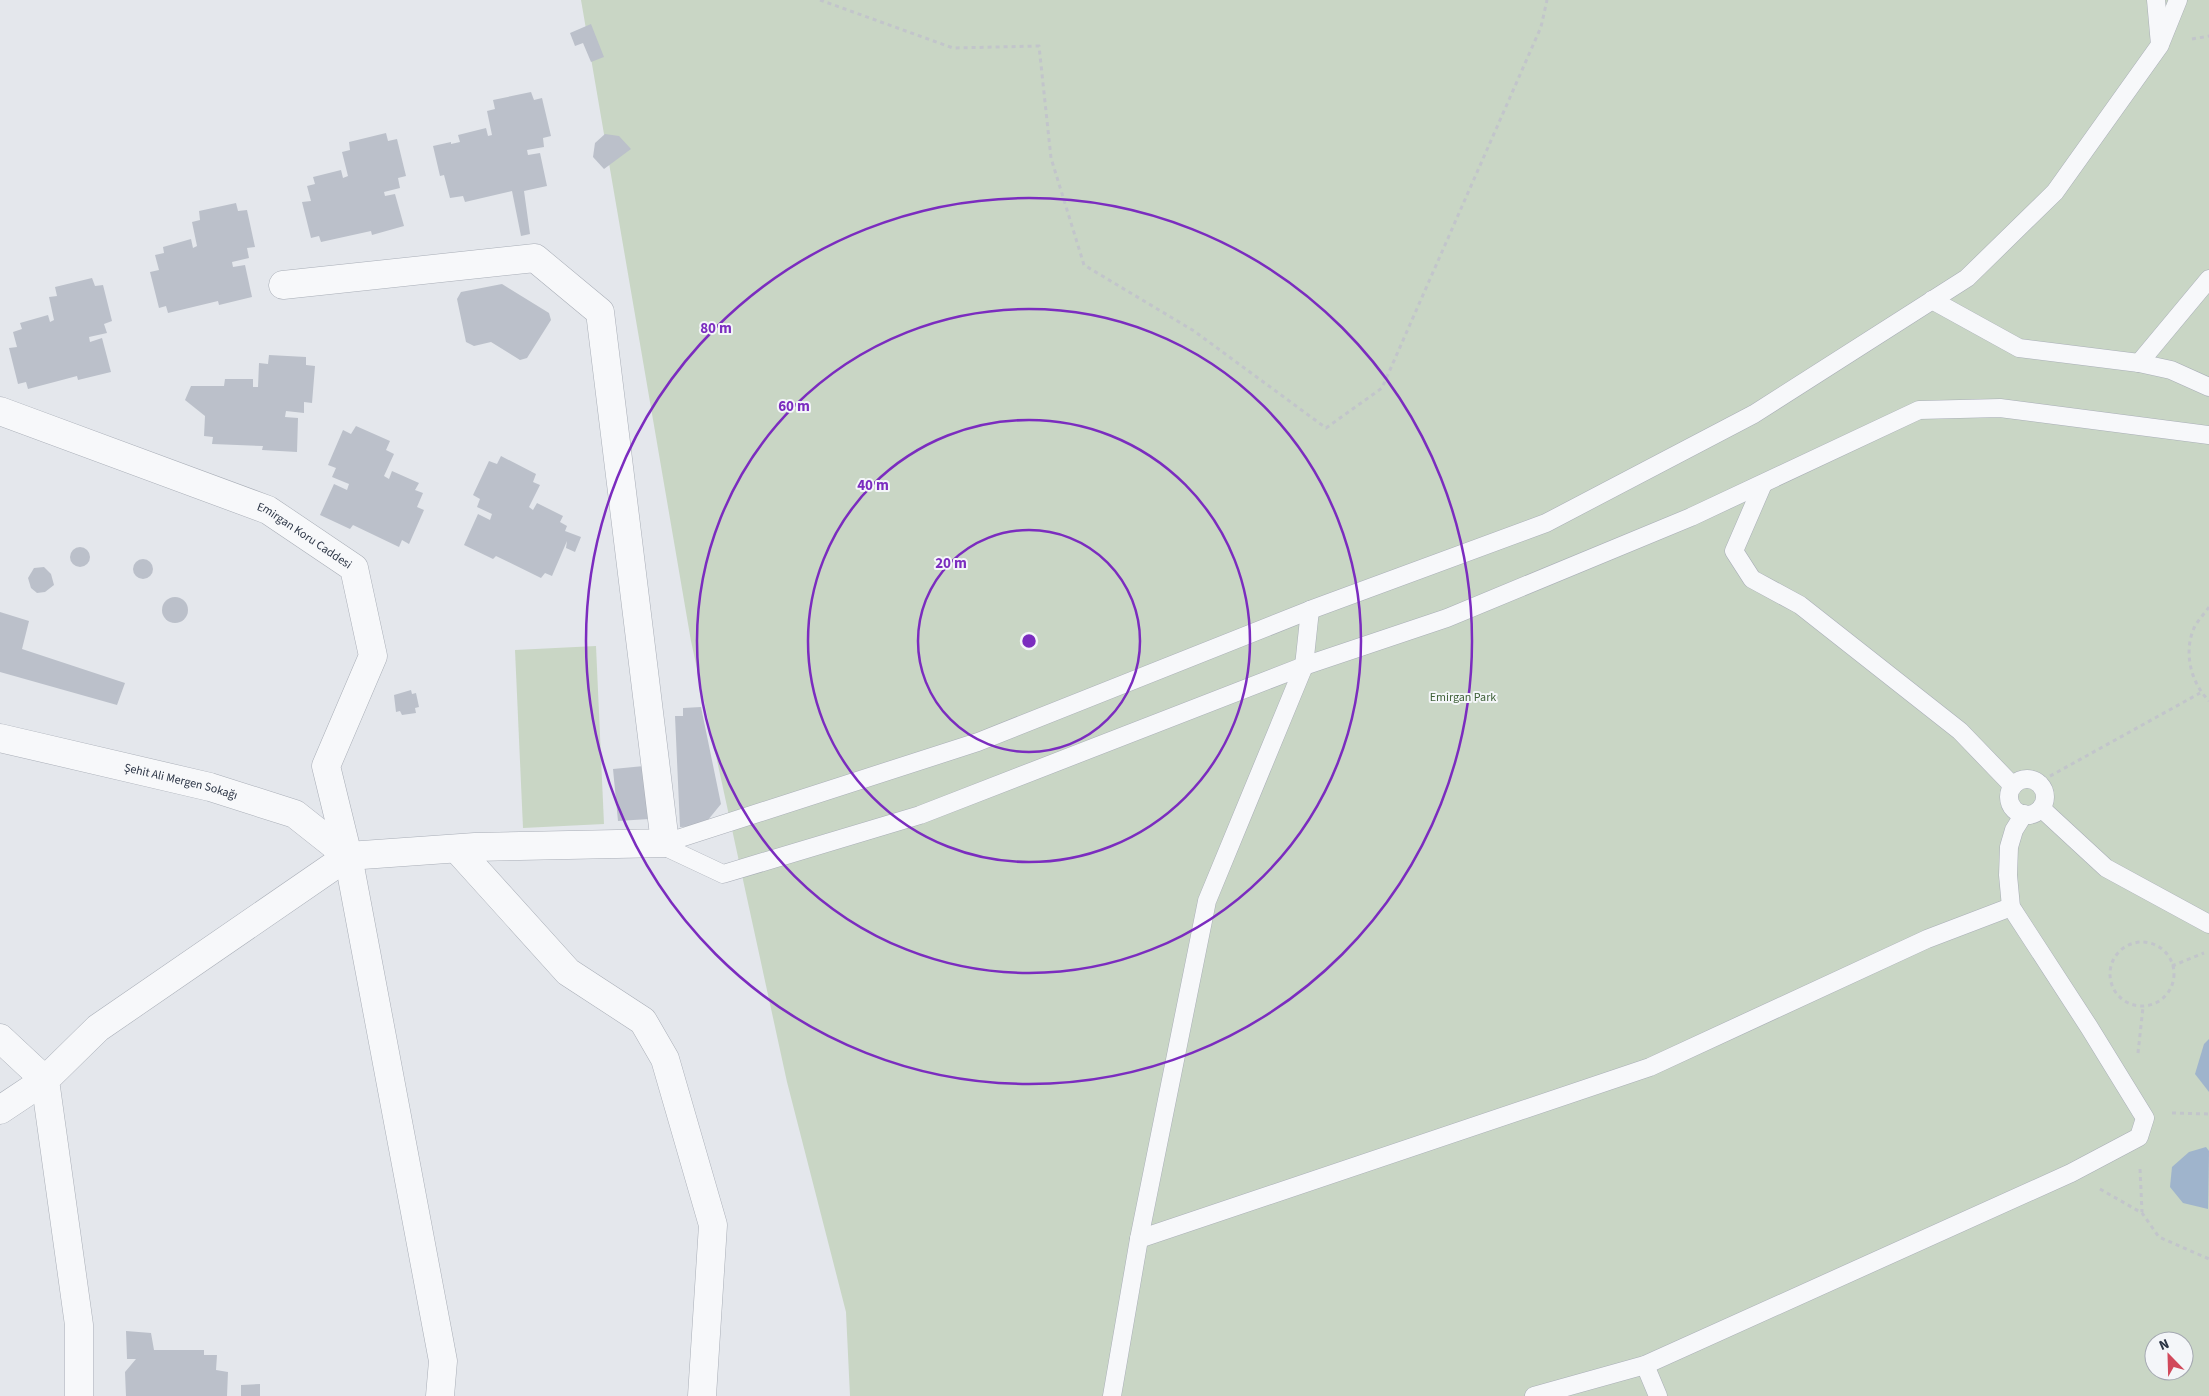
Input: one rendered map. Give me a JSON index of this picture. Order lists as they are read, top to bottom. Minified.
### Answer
{"streets":{"street":["Emirgan Koru Caddesi","Şehit Ali Mergen Sokağı"]},"crossings":[["Emirgan Koru Caddesi","Şehit Ali Mergen Sokağı"]],"parks":["Emirgan Park"],"north":"top left","rings":["80 m","60 m","40 m","20 m"]}
